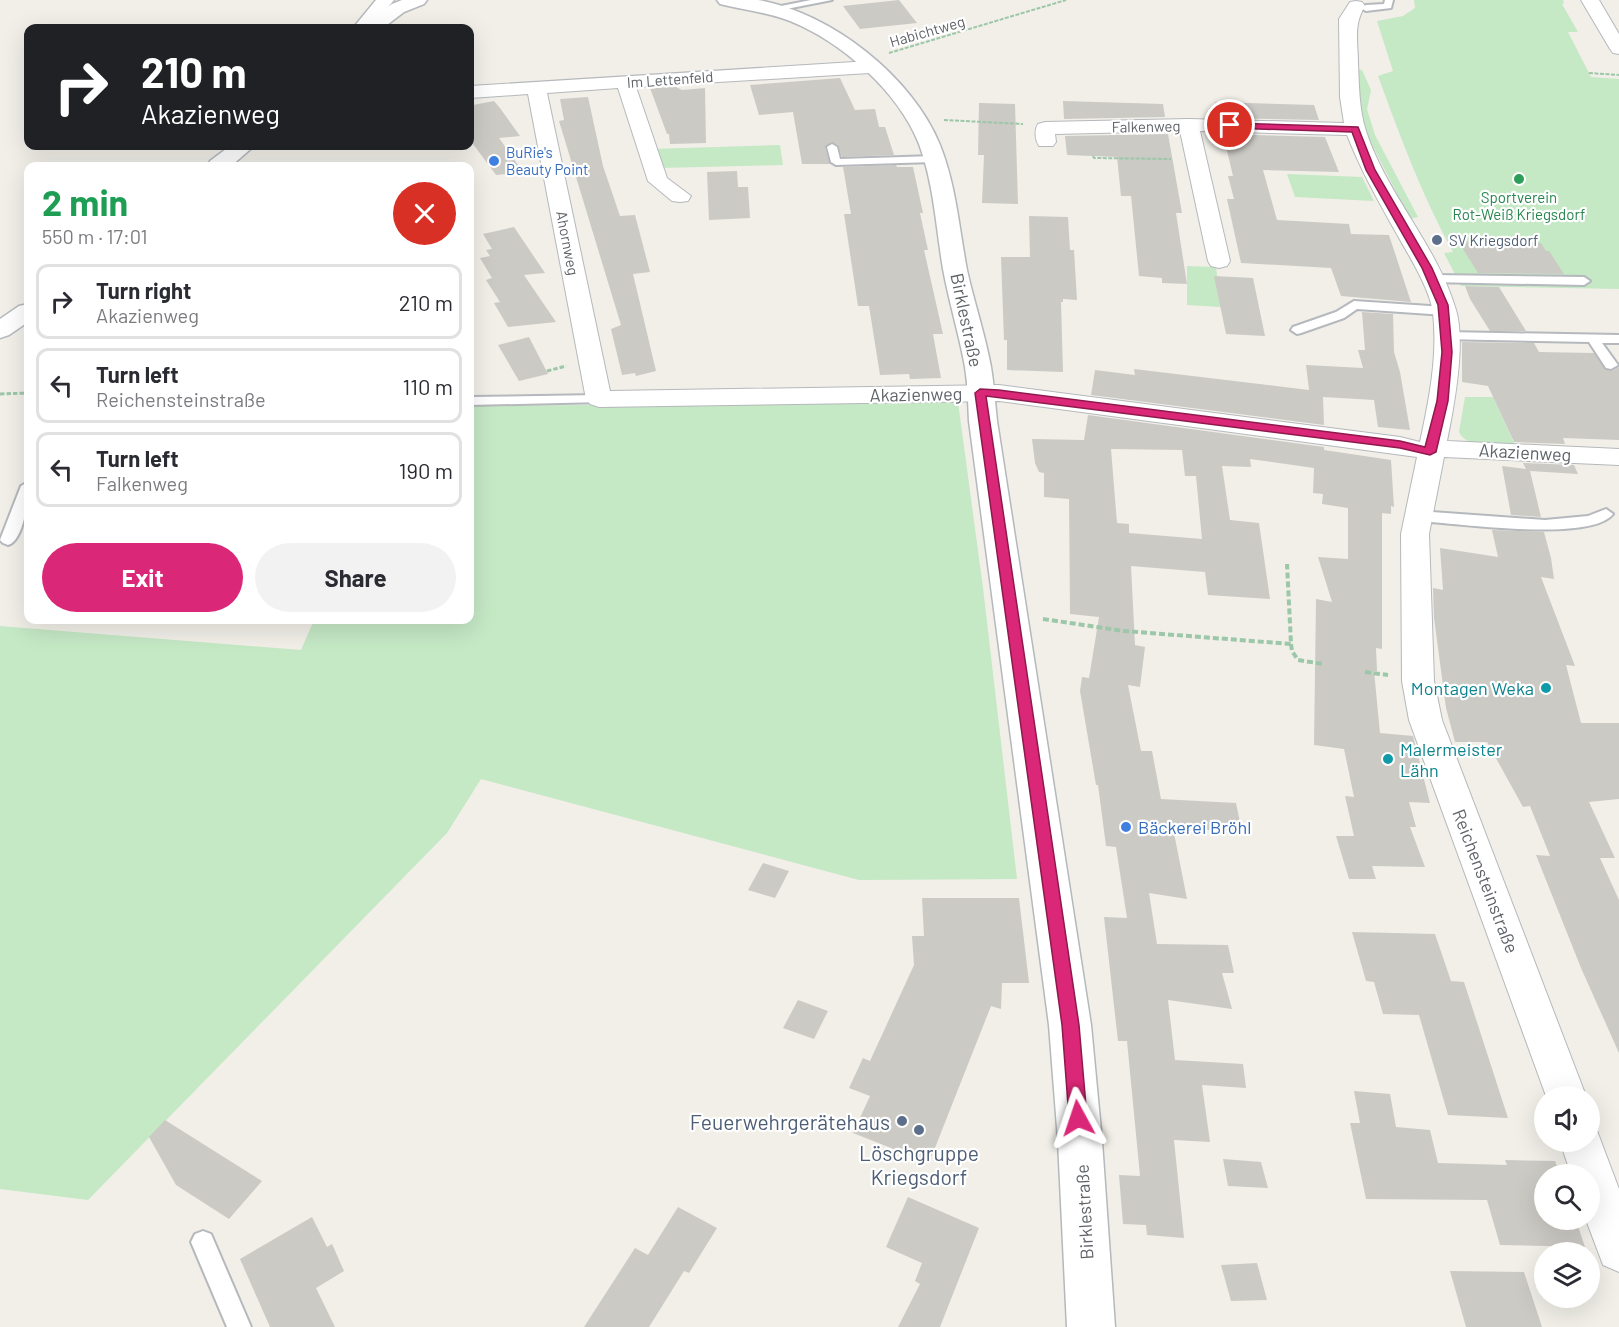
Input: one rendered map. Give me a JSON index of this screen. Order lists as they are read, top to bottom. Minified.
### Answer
{"streets":{"street":["Im Lettenfeld","Falkenweg","Ahornweg","Birklestraße","Akazienweg","Reichensteinstraße"],"path":["Habichtweg"]},"crossings":[["Habichtweg","Im Lettenfeld"],["Habichtweg","Birklestraße"],["Im Lettenfeld","Ahornweg"],["Im Lettenfeld","Birklestraße"],["Falkenweg","Reichensteinstraße"],["Ahornweg","Akazienweg"],["Birklestraße","Akazienweg"],["Akazienweg","Reichensteinstraße"]],"places":["BuRie's Beauty Point","Sportverein Rot-Weiß Kriegsdorf","SV Kriegsdorf","Montagen Weka","Malermeister Lähn","Bäckerei Bröhl","Feuerwehrgerätehaus","Löschgruppe Kriegsdorf"],"page":{"turn":["210 m","Akazienweg"],"heading":["2 min","550 m · 17:01"],"list":[{"name":"Turn right","note":"Akazienweg","value":"210 m"},{"name":"Turn left","note":"Reichensteinstraße","value":"110 m"},{"name":"Turn left","note":"Falkenweg","value":"190 m"}],"buttons":["Exit","Share"]}}
